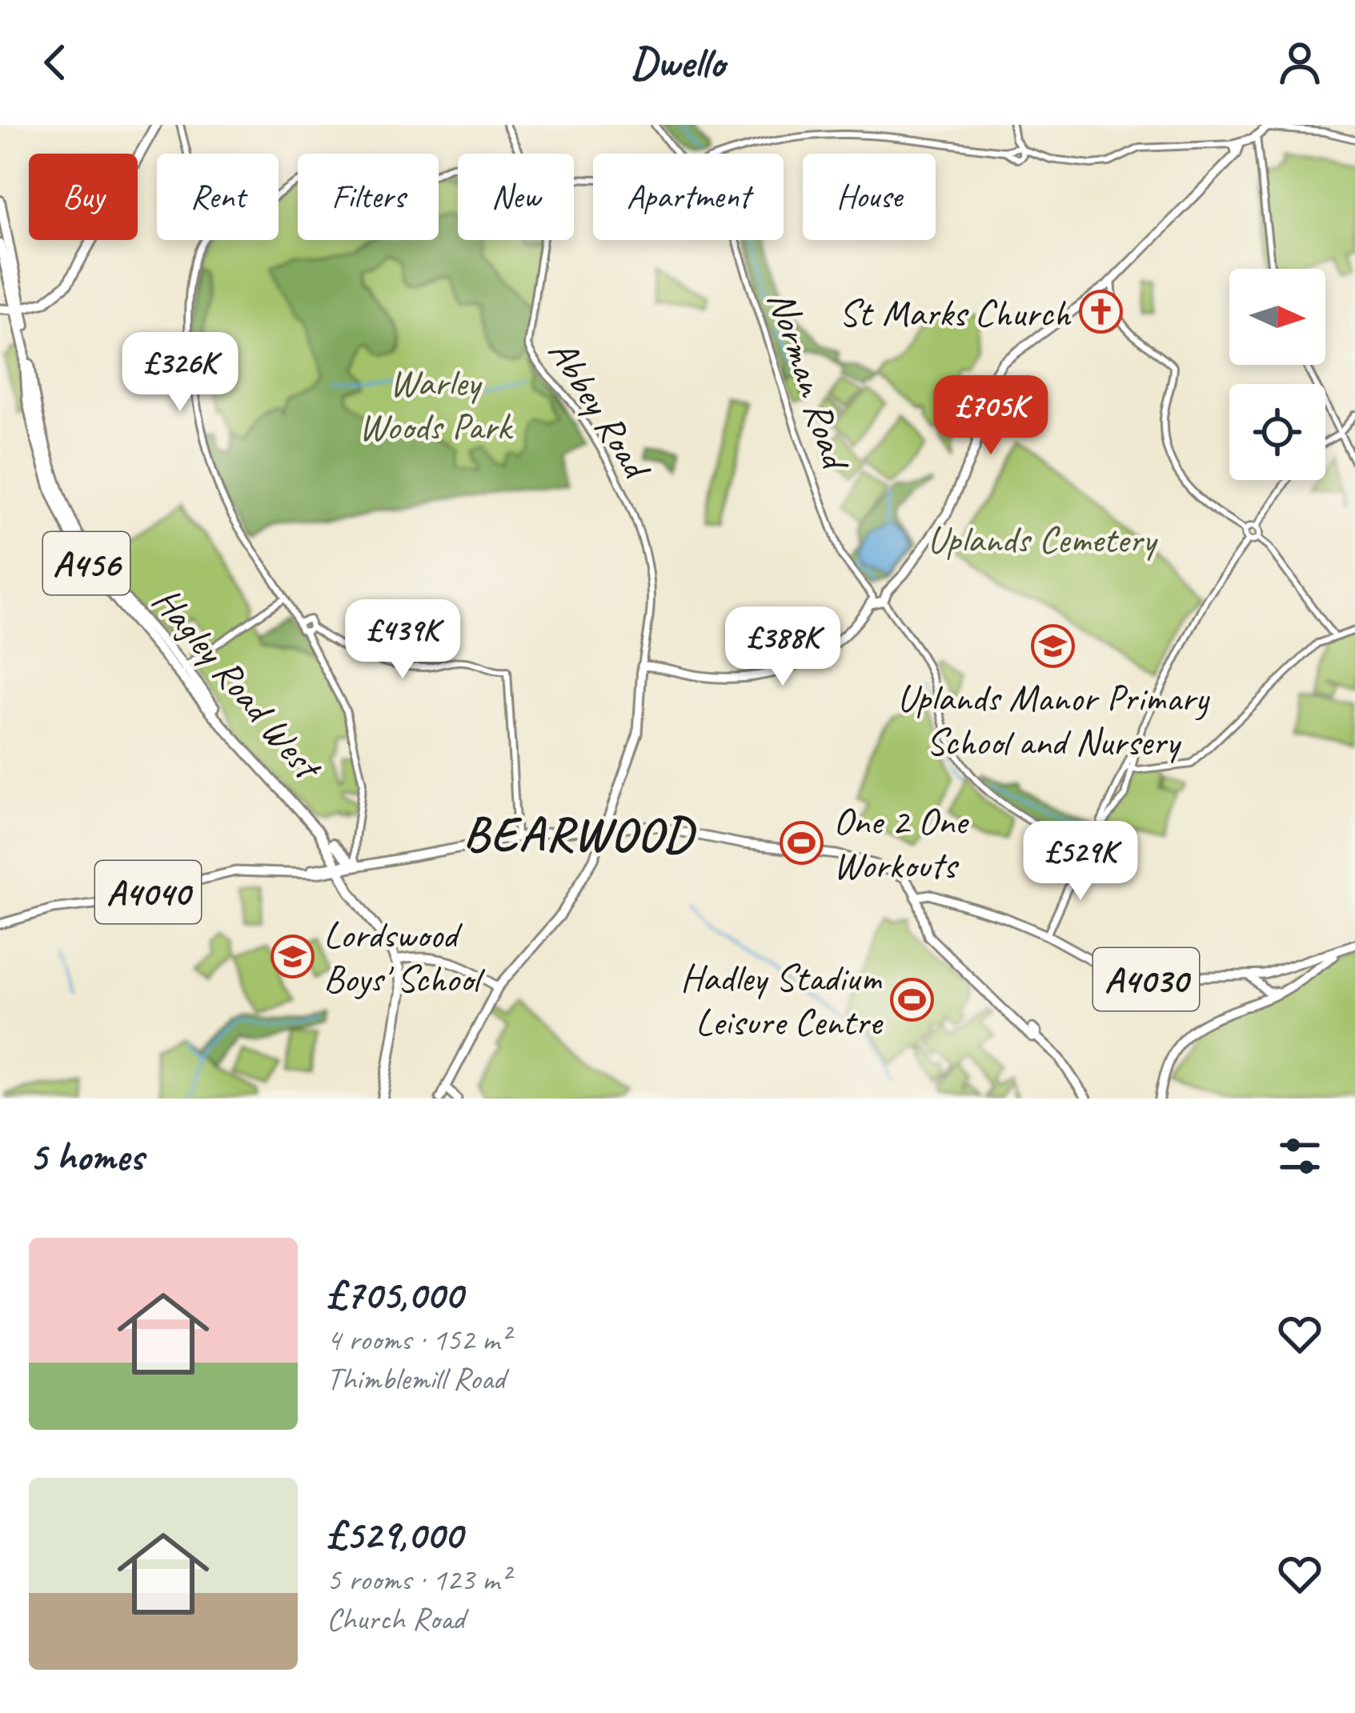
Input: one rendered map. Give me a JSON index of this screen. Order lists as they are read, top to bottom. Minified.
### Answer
{"streets":{"highway":["A456","Hagley Road West"],"main road":["A4040","A4030"],"street":["Norman Road","Abbey Road"]},"crossings":[["A456","Hagley Road West"],["A456","A4040"],["Hagley Road West","A4040"]],"districts":["BEARWOOD"],"parks":["Warley Woods Park","Uplands Cemetery"],"places":{"church":["St Marks Church"],"school or university":["Uplands Manor Primary School and Nursery","Lordswood Boys' School"],"sports":["One 2 One Workouts","Hadley Stadium Leisure Centre"]},"north":"right","page":{"header":"Dwello","chip":["Buy","Rent","Filters","New","Apartment","House"],"price":["£326K","£705K","£439K","£388K","£529K"],"heading":"5 homes","list":[{"name":"£705,000","note":"4 rooms · 152 m² · Thimblemill Road"},{"name":"£529,000","note":"5 rooms · 123 m² · Church Road"}]}}
